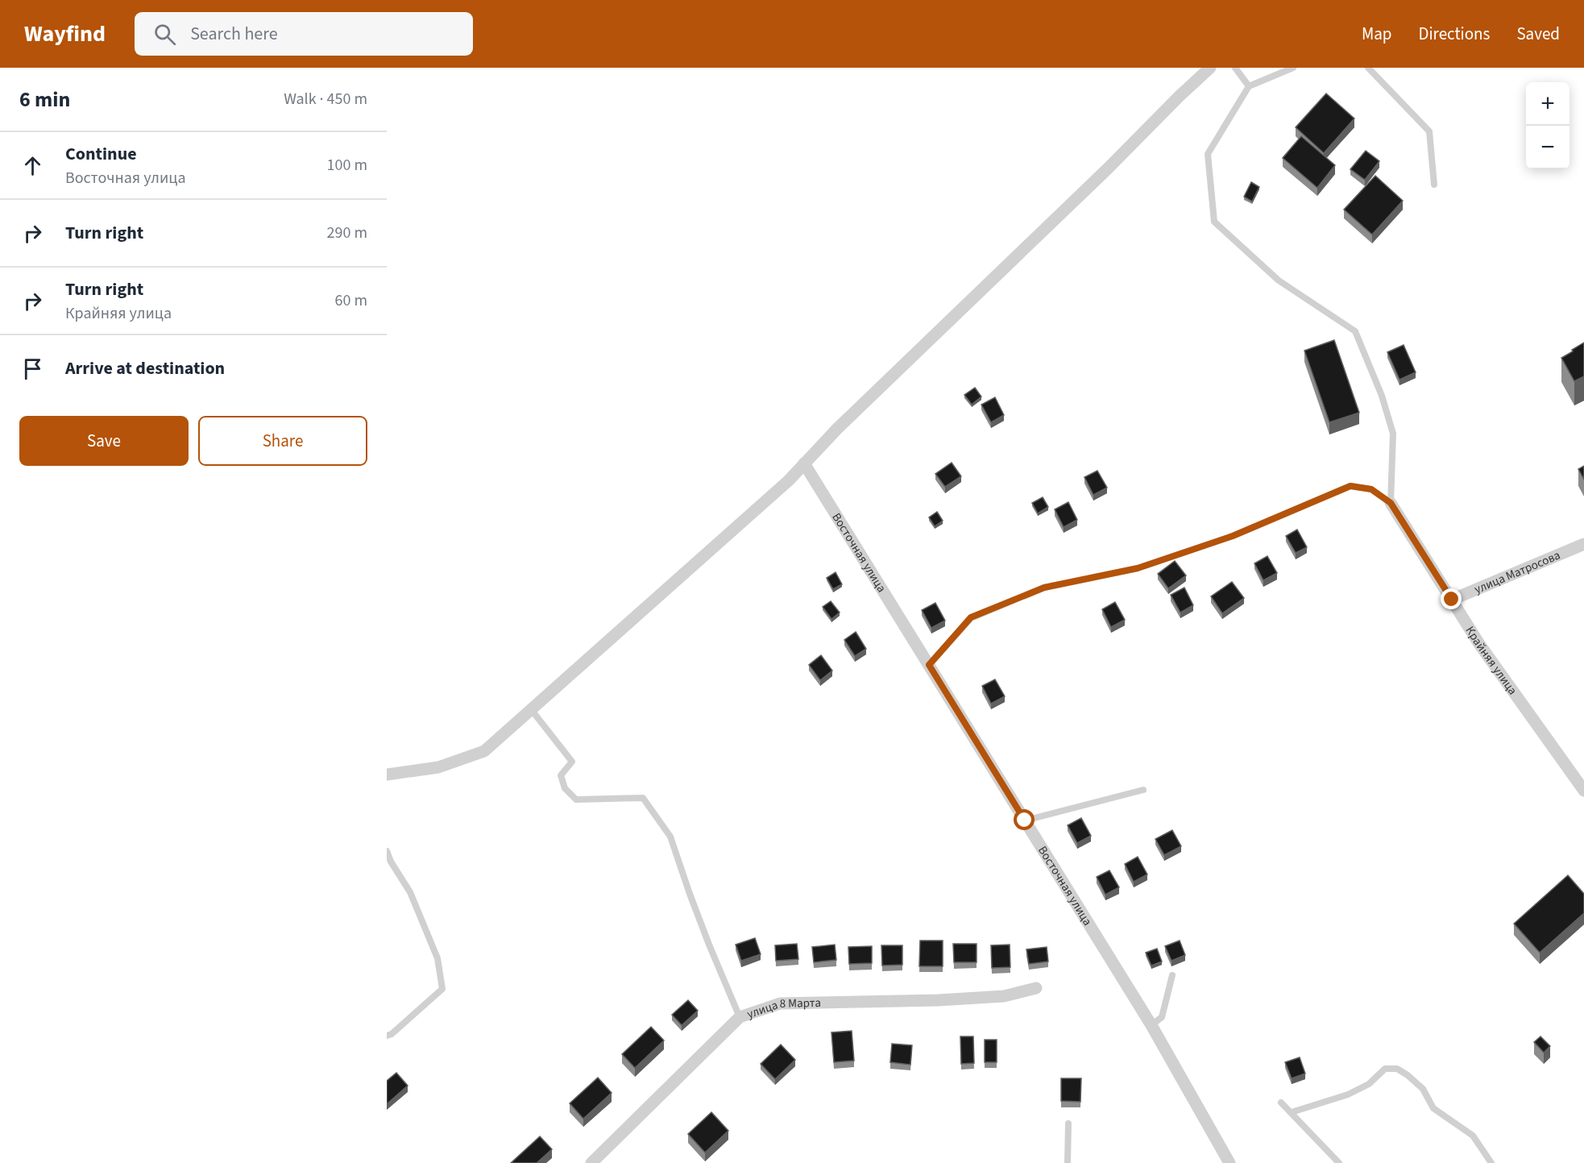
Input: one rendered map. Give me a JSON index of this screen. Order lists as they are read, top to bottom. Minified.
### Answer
{"streets":{"street":["Восточная улица","улица Матросова","Крайняя улица","улица 8 Марта"]},"crossings":[["улица Матросова","Крайняя улица"]],"page":{"header":"Wayfind","search":"Search here","nav":["Map","Directions","Saved"],"heading":["6 min","Walk · 450 m"],"map_buttons":["+","−"],"list":[["Continue","Восточная улица","100 m"],["Turn right","290 m"],["Turn right","Крайняя улица","60 m"],"Arrive at destination"],"buttons":["Save","Share"]}}
